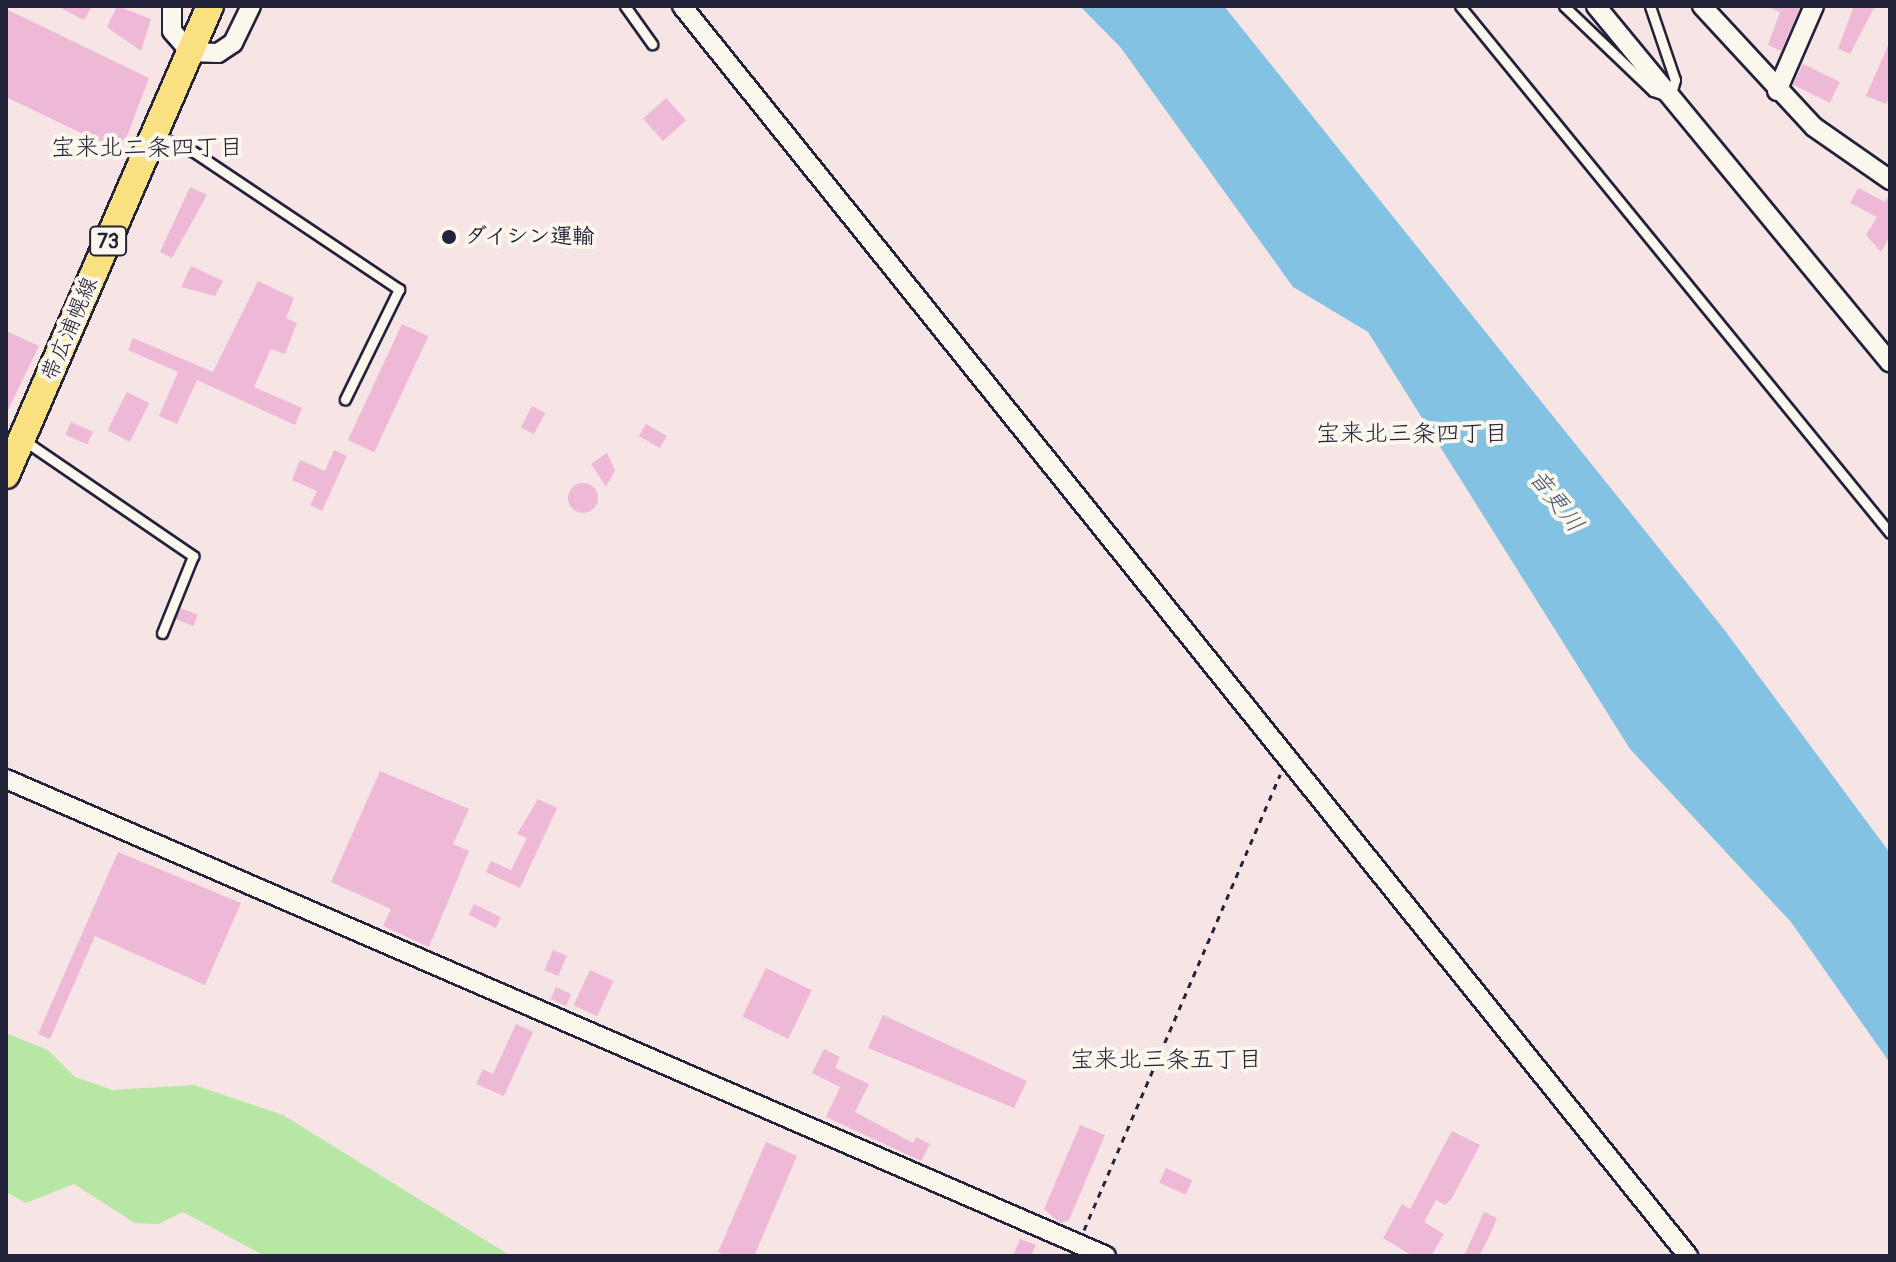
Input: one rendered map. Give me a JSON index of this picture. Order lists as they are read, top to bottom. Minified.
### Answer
{"streets":{"main road":["73","帯広浦幌線"]},"districts":["宝来北二条四丁目","宝来北三条四丁目","宝来北三条五丁目"],"water":["音更川"],"places":["ダイシン運輸"]}
